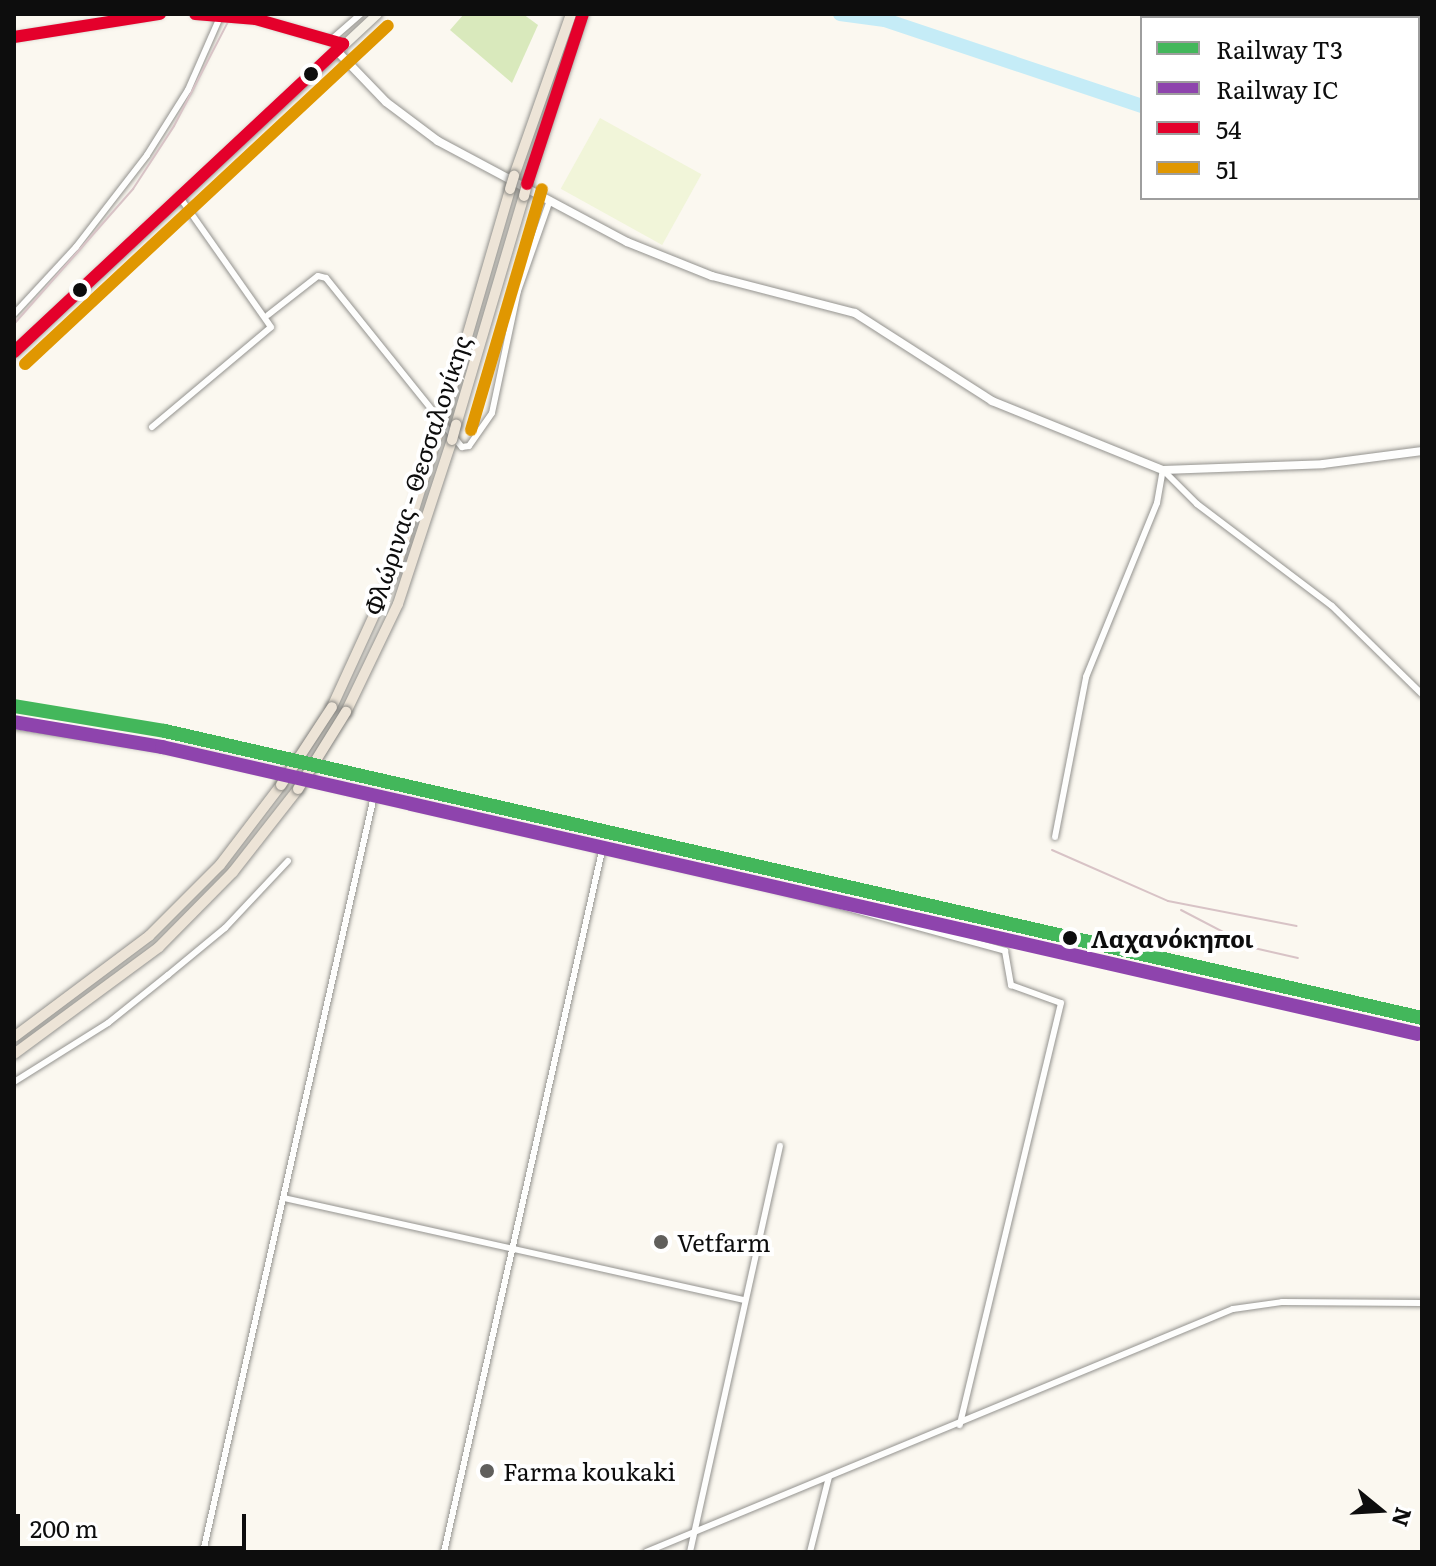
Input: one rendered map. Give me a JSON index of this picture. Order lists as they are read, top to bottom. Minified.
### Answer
{"streets":{"main road":["Φλώρινας - Θεσσαλονίκης"]},"places":["Λαχανόκηποι","Vetfarm","Farma koukaki"],"lines":["transit line 54","transit line 51","rail line T3","rail line IC"],"legend":["Railway T3","Railway IC","54","51"],"scale_bar":"200 m","north":"right"}
